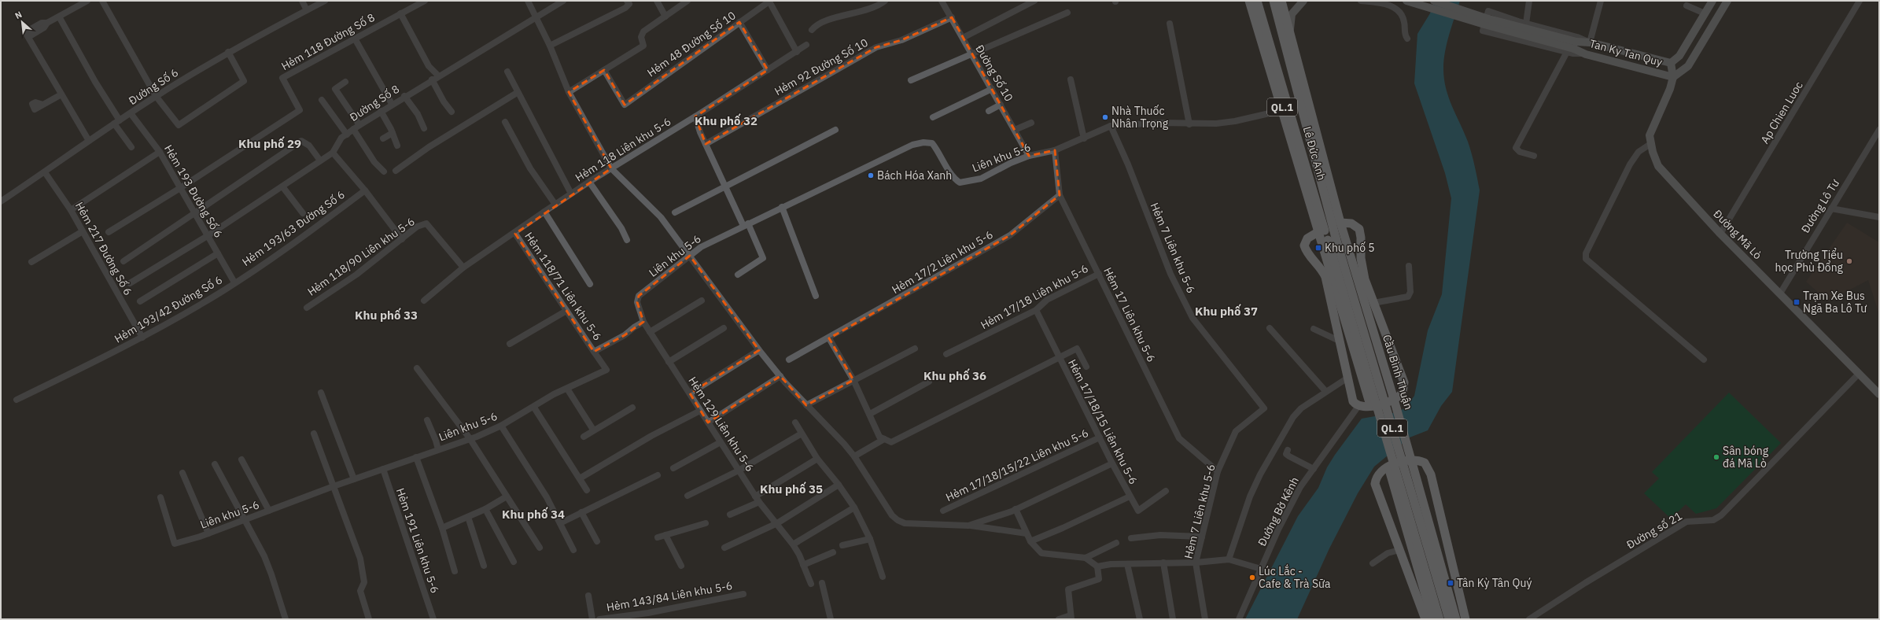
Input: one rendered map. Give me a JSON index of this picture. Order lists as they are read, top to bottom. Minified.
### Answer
{"streets":{"highway":["QL.1","Lê Đức Anh","Cầu Bình Thuận"],"main road":["Tan Ky Tan Quy","Đường Mã Lò"],"street":["Hẻm 118 Đường Số 8","Hẻm 48 Đường Số 10","Hẻm 92 Đường Số 10","Đường Số 10","Đường Số 6","Đường Số 8","Ap Chien Luoc","Hẻm 118 Liên khu 5-6","Liên khu 5-6","Hẻm 193 Đường Số 6","Đường Lô Tư","Hẻm 193/63 Đường Số 6","Hẻm 7 Liên khu 5-6","Hẻm 217 Đường Số 6","Hẻm 118/90 Liên khu 5-6","Hẻm 17/2 Liên khu 5-6","Hẻm 118/71 Liên khu 5-6","Hẻm 17/18 Liên khu 5-6","Hẻm 193/42 Đường Số 6","Hẻm 17 Liên khu 5-6","Hẻm 17/18/15 Liên khu 5-6","Hẻm 129 Liên khu 5-6","Hẻm 17/18/15/22 Liên khu 5-6","Đường Bờ Kênh","Đường số 21","Hẻm 191 Liên khu 5-6","Hẻm 143/84 Liên khu 5-6"]},"crossings":[["Hẻm 118 Đường Số 8","Hẻm 193 Đường Số 6"],["Tan Ky Tan Quy","Đường Mã Lò"],["Hẻm 92 Đường Số 10","Đường Số 10"],["Đường Số 10","Liên khu 5-6"],["Đường Số 6","Hẻm 193 Đường Số 6"],["Đường Số 6","Hẻm 217 Đường Số 6"],["Đường Số 8","Hẻm 193 Đường Số 6"],["QL.1","Lê Đức Anh"],["QL.1","Cầu Bình Thuận"],["Ap Chien Luoc","Đường Mã Lò"],["Hẻm 118 Liên khu 5-6","Hẻm 118/90 Liên khu 5-6"],["Hẻm 118 Liên khu 5-6","Hẻm 118/71 Liên khu 5-6"],["Lê Đức Anh","Liên khu 5-6"],["Lê Đức Anh","Cầu Bình Thuận"],["Liên khu 5-6","Hẻm 7 Liên khu 5-6"],["Liên khu 5-6","Hẻm 118/71 Liên khu 5-6"],["Liên khu 5-6","Hẻm 17 Liên khu 5-6"],["Liên khu 5-6","Hẻm 129 Liên khu 5-6"],["Liên khu 5-6","Hẻm 191 Liên khu 5-6"],["Hẻm 193 Đường Số 6","Hẻm 193/63 Đường Số 6"],["Hẻm 193 Đường Số 6","Hẻm 193/42 Đường Số 6"],["Đường Lô Tư","Đường Mã Lò"],["Hẻm 193/63 Đường Số 6","Hẻm 193/42 Đường Số 6"],["Đường Mã Lò","Đường số 21"],["Hẻm 7 Liên khu 5-6","Hẻm 17 Liên khu 5-6"],["Hẻm 217 Đường Số 6","Hẻm 193/42 Đường Số 6"],["Hẻm 17/2 Liên khu 5-6","Hẻm 17 Liên khu 5-6"],["Hẻm 17/18 Liên khu 5-6","Hẻm 17 Liên khu 5-6"],["Hẻm 17/18 Liên khu 5-6","Hẻm 17/18/15 Liên khu 5-6"],["Hẻm 17/18/15 Liên khu 5-6","Hẻm 17/18/15/22 Liên khu 5-6"]],"districts":["Khu phố 32","Khu phố 29","Khu phố 37","Khu phố 33","Khu phố 36","Khu phố 35","Khu phố 34"],"places":{"other":["Nhà Thuốc Nhân Trọng","Bách Hóa Xanh","Trường Tiểu học Phù Đổng","Sân bóng đá Mã Lò","Lúc Lắc - Cafe & Trà Sữa"],"transit":["Khu phố 5","Trạm Xe Bus Ngã Ba Lô Tư","Tân Kỳ Tân Quý"]},"north":"top left"}
